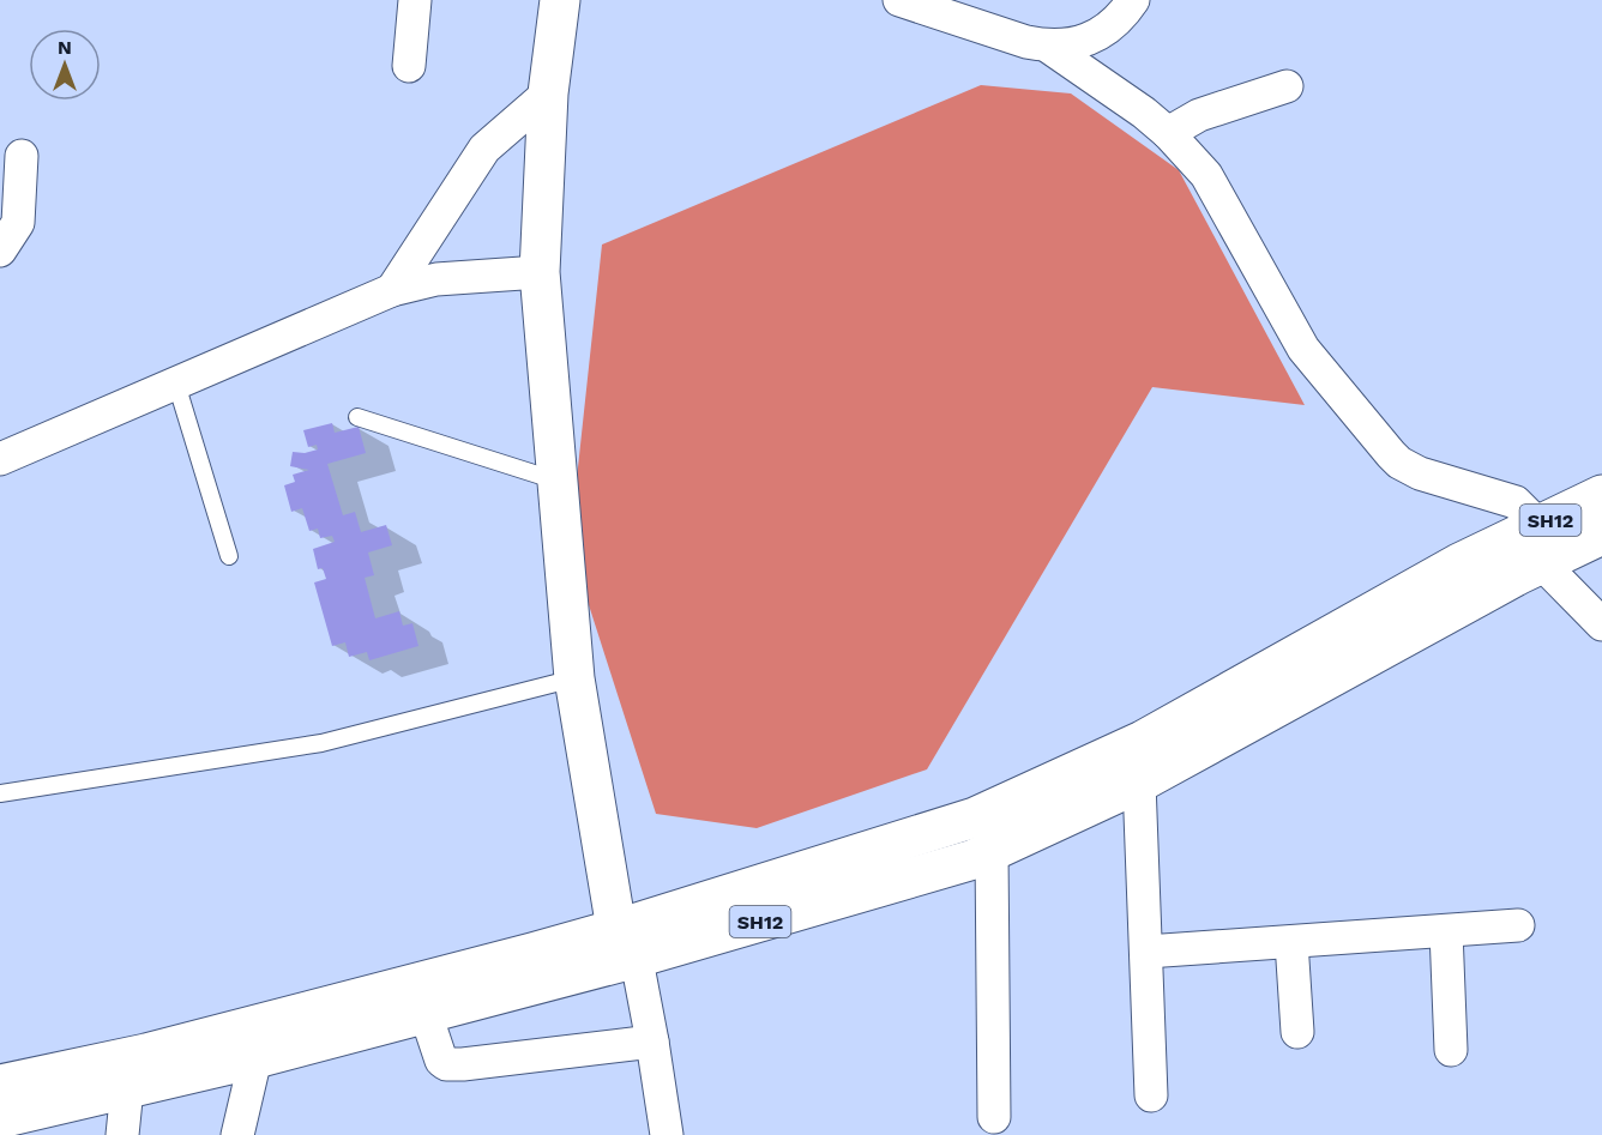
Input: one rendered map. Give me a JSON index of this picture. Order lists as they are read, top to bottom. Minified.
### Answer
{"streets":{"main road":["SH12"]},"north":"top"}
